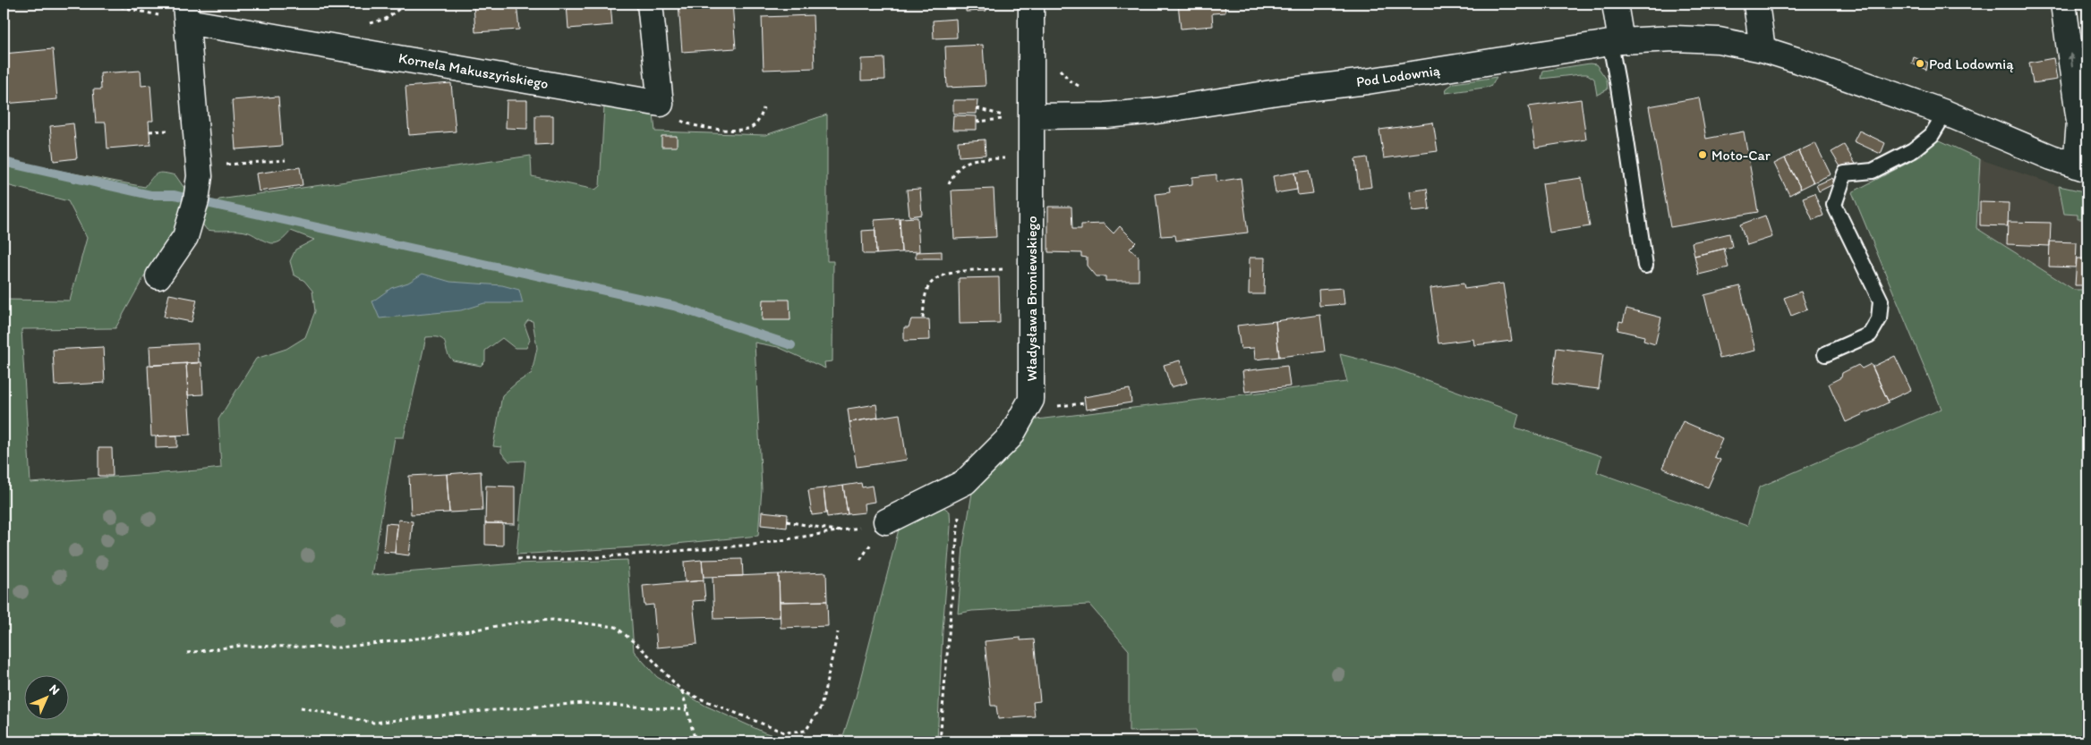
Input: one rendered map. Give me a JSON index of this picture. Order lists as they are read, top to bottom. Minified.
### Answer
{"streets":{"street":["Kornela Makuszyńskiego","Pod Lodownią","Władysława Broniewskiego"]},"crossings":[["Pod Lodownią","Władysława Broniewskiego"]],"places":["Pod Lodownią","Moto-Car"],"north":"top right"}
